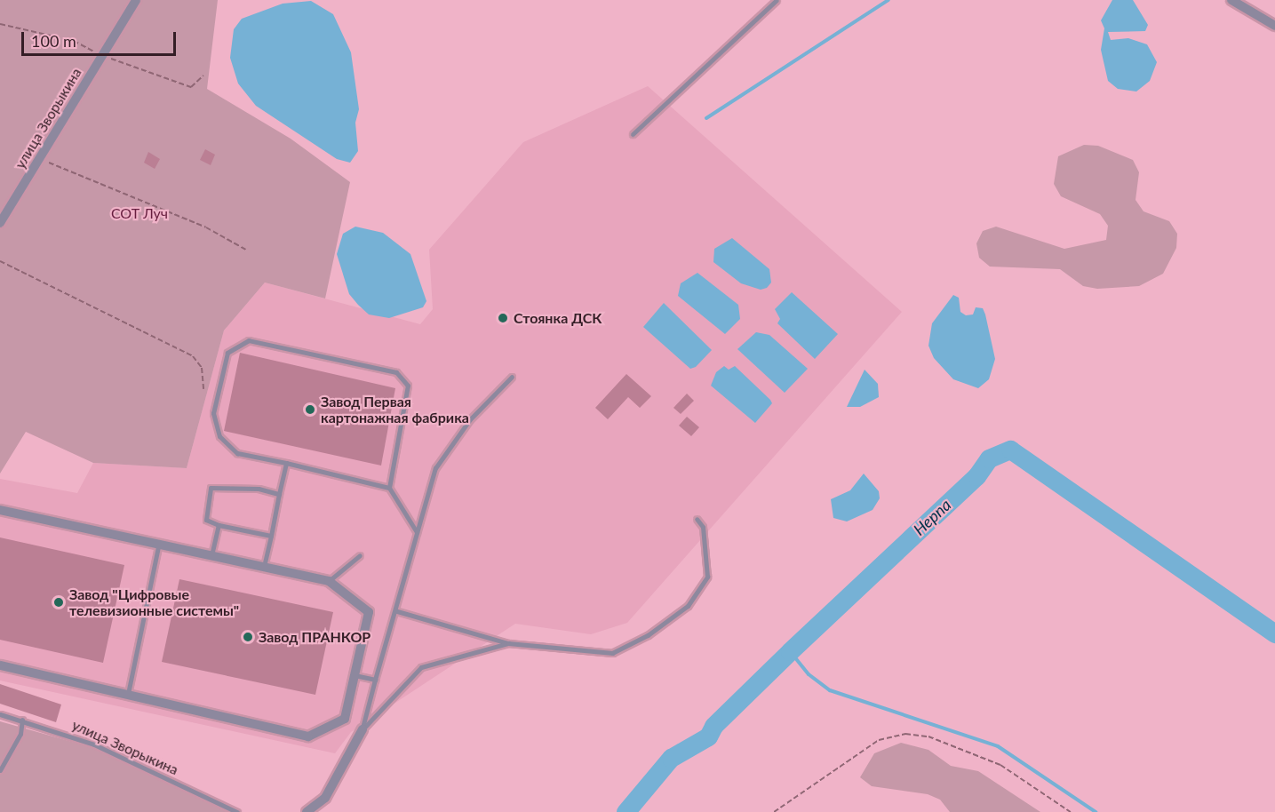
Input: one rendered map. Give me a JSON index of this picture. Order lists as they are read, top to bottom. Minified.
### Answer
{"streets":{"street":["улица Зворыкина"]},"water":["Нерпа"],"parks":["СОТ Луч"],"places":["Стоянка ДСК","Завод Первая картонажная фабрика","Завод \"Цифровые телевизионные системы\"","Завод ПРАНКОР"],"scale_bar":"100 m"}
